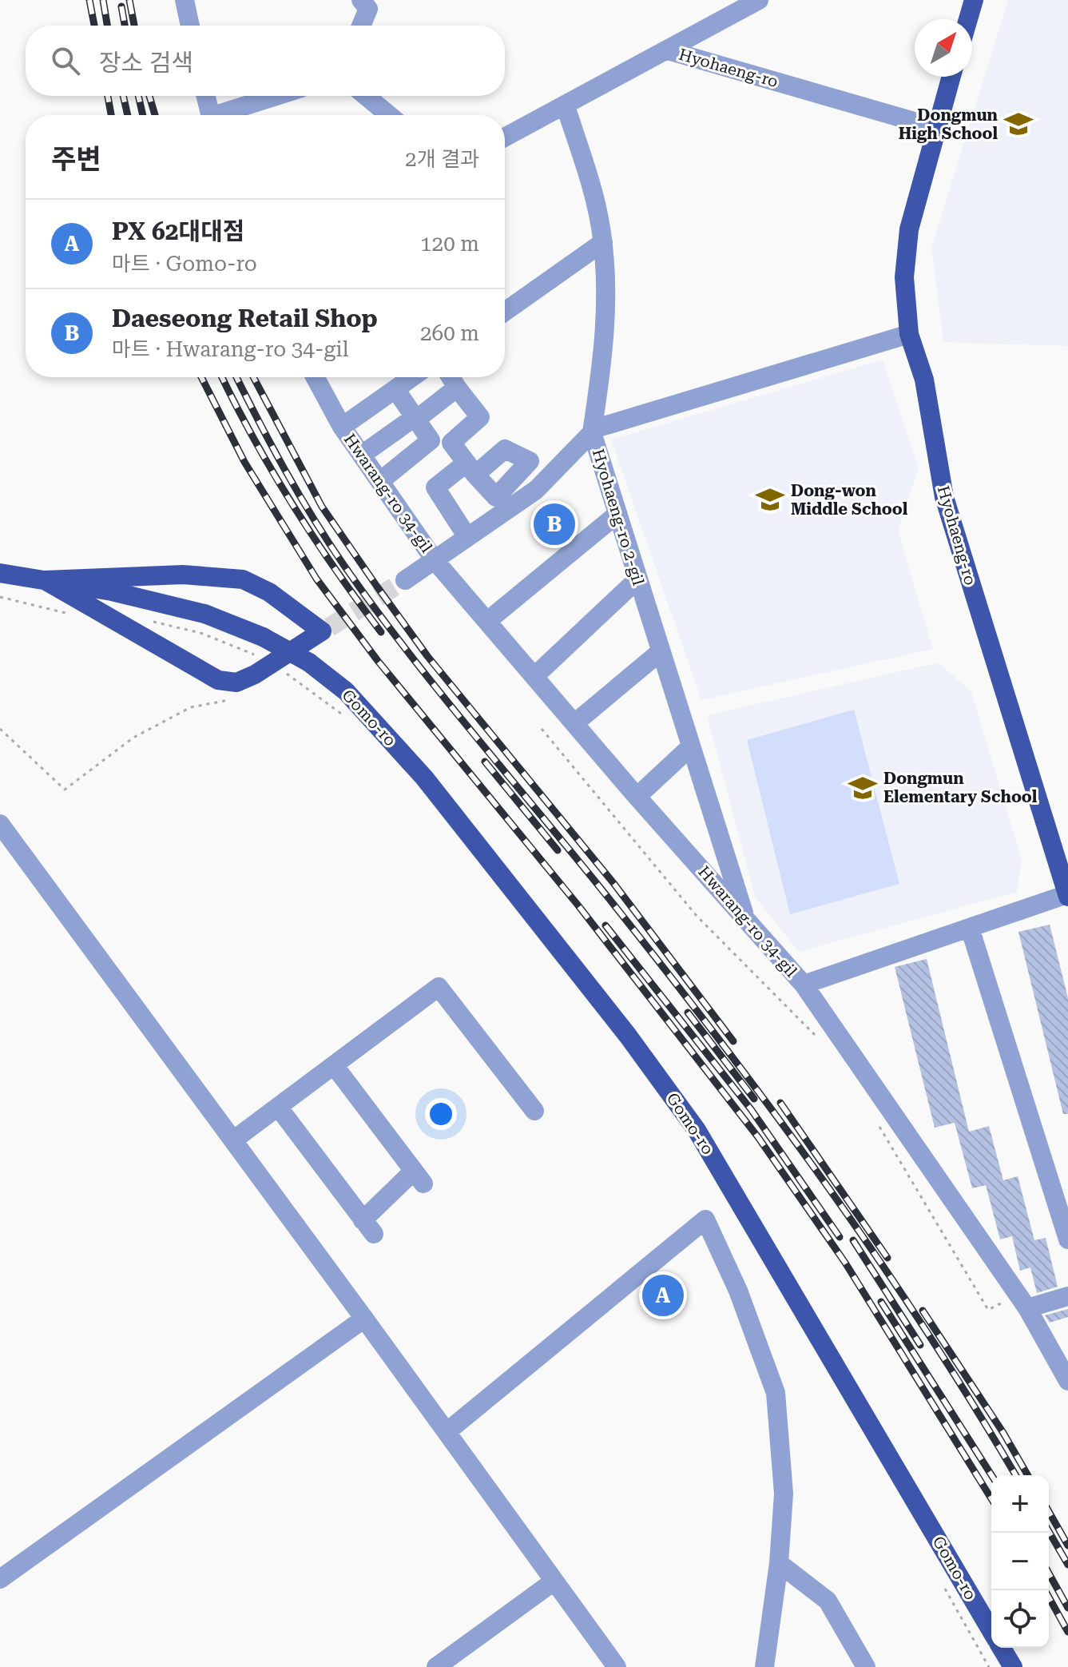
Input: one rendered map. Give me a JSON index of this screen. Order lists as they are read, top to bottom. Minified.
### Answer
{"streets":{"main road":["Hyohaeng-ro","Gomo-ro"],"street":["Hwarang-ro 34-gil","Hyohaeng-ro 2-gil"]},"crossings":[["Hwarang-ro 34-gil","Hyohaeng-ro 2-gil"]],"places":{"school or university":["Dongmun High School","Dong-won Middle School","Dongmun Elementary School"]},"north":"top right","page":{"search":"장소 검색","heading":["주변","2개 결과"],"list":[{"mark":"A","name":"PX 62대대점","note":"마트 · Gomo-ro","value":"120 m"},{"mark":"B","name":"Daeseong Retail Shop","note":"마트 · Hwarang-ro 34-gil","value":"260 m"}],"pins":["B","A"],"map_buttons":["+","−"]}}
